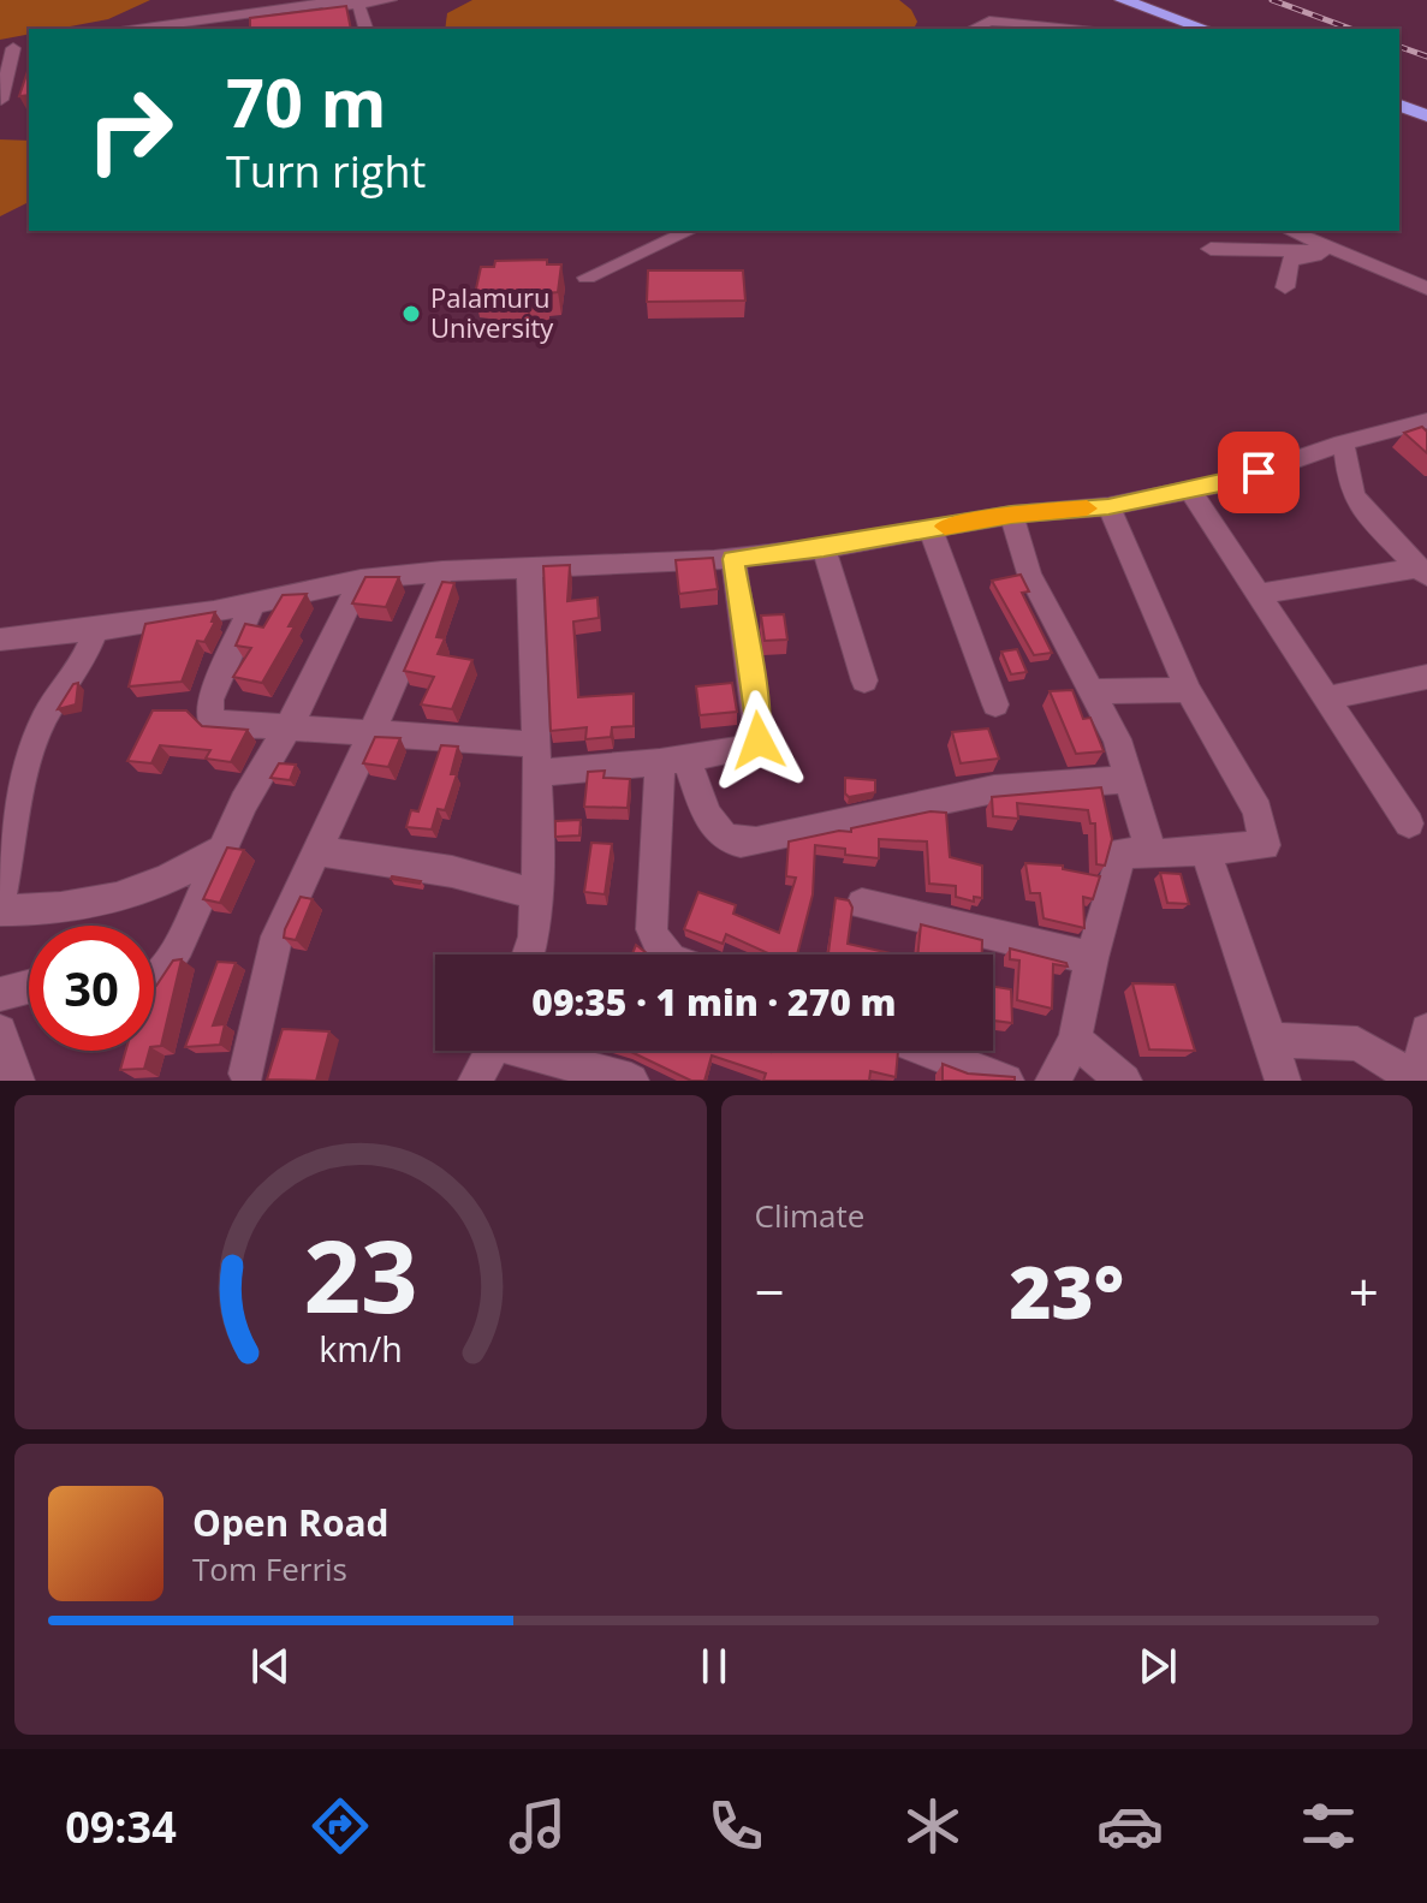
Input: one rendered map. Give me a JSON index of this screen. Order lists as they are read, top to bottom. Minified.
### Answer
{"places":["Palamuru University"],"page":{"turn":["70 m","Turn right"],"limit":"30","trip":"09:35 · 1 min · 270 m","tile":"Climate","heat":["−","23°","+"],"song":["Open Road","Tom Ferris"],"tabs":"09:34","gauge":["23","km/h"]}}
